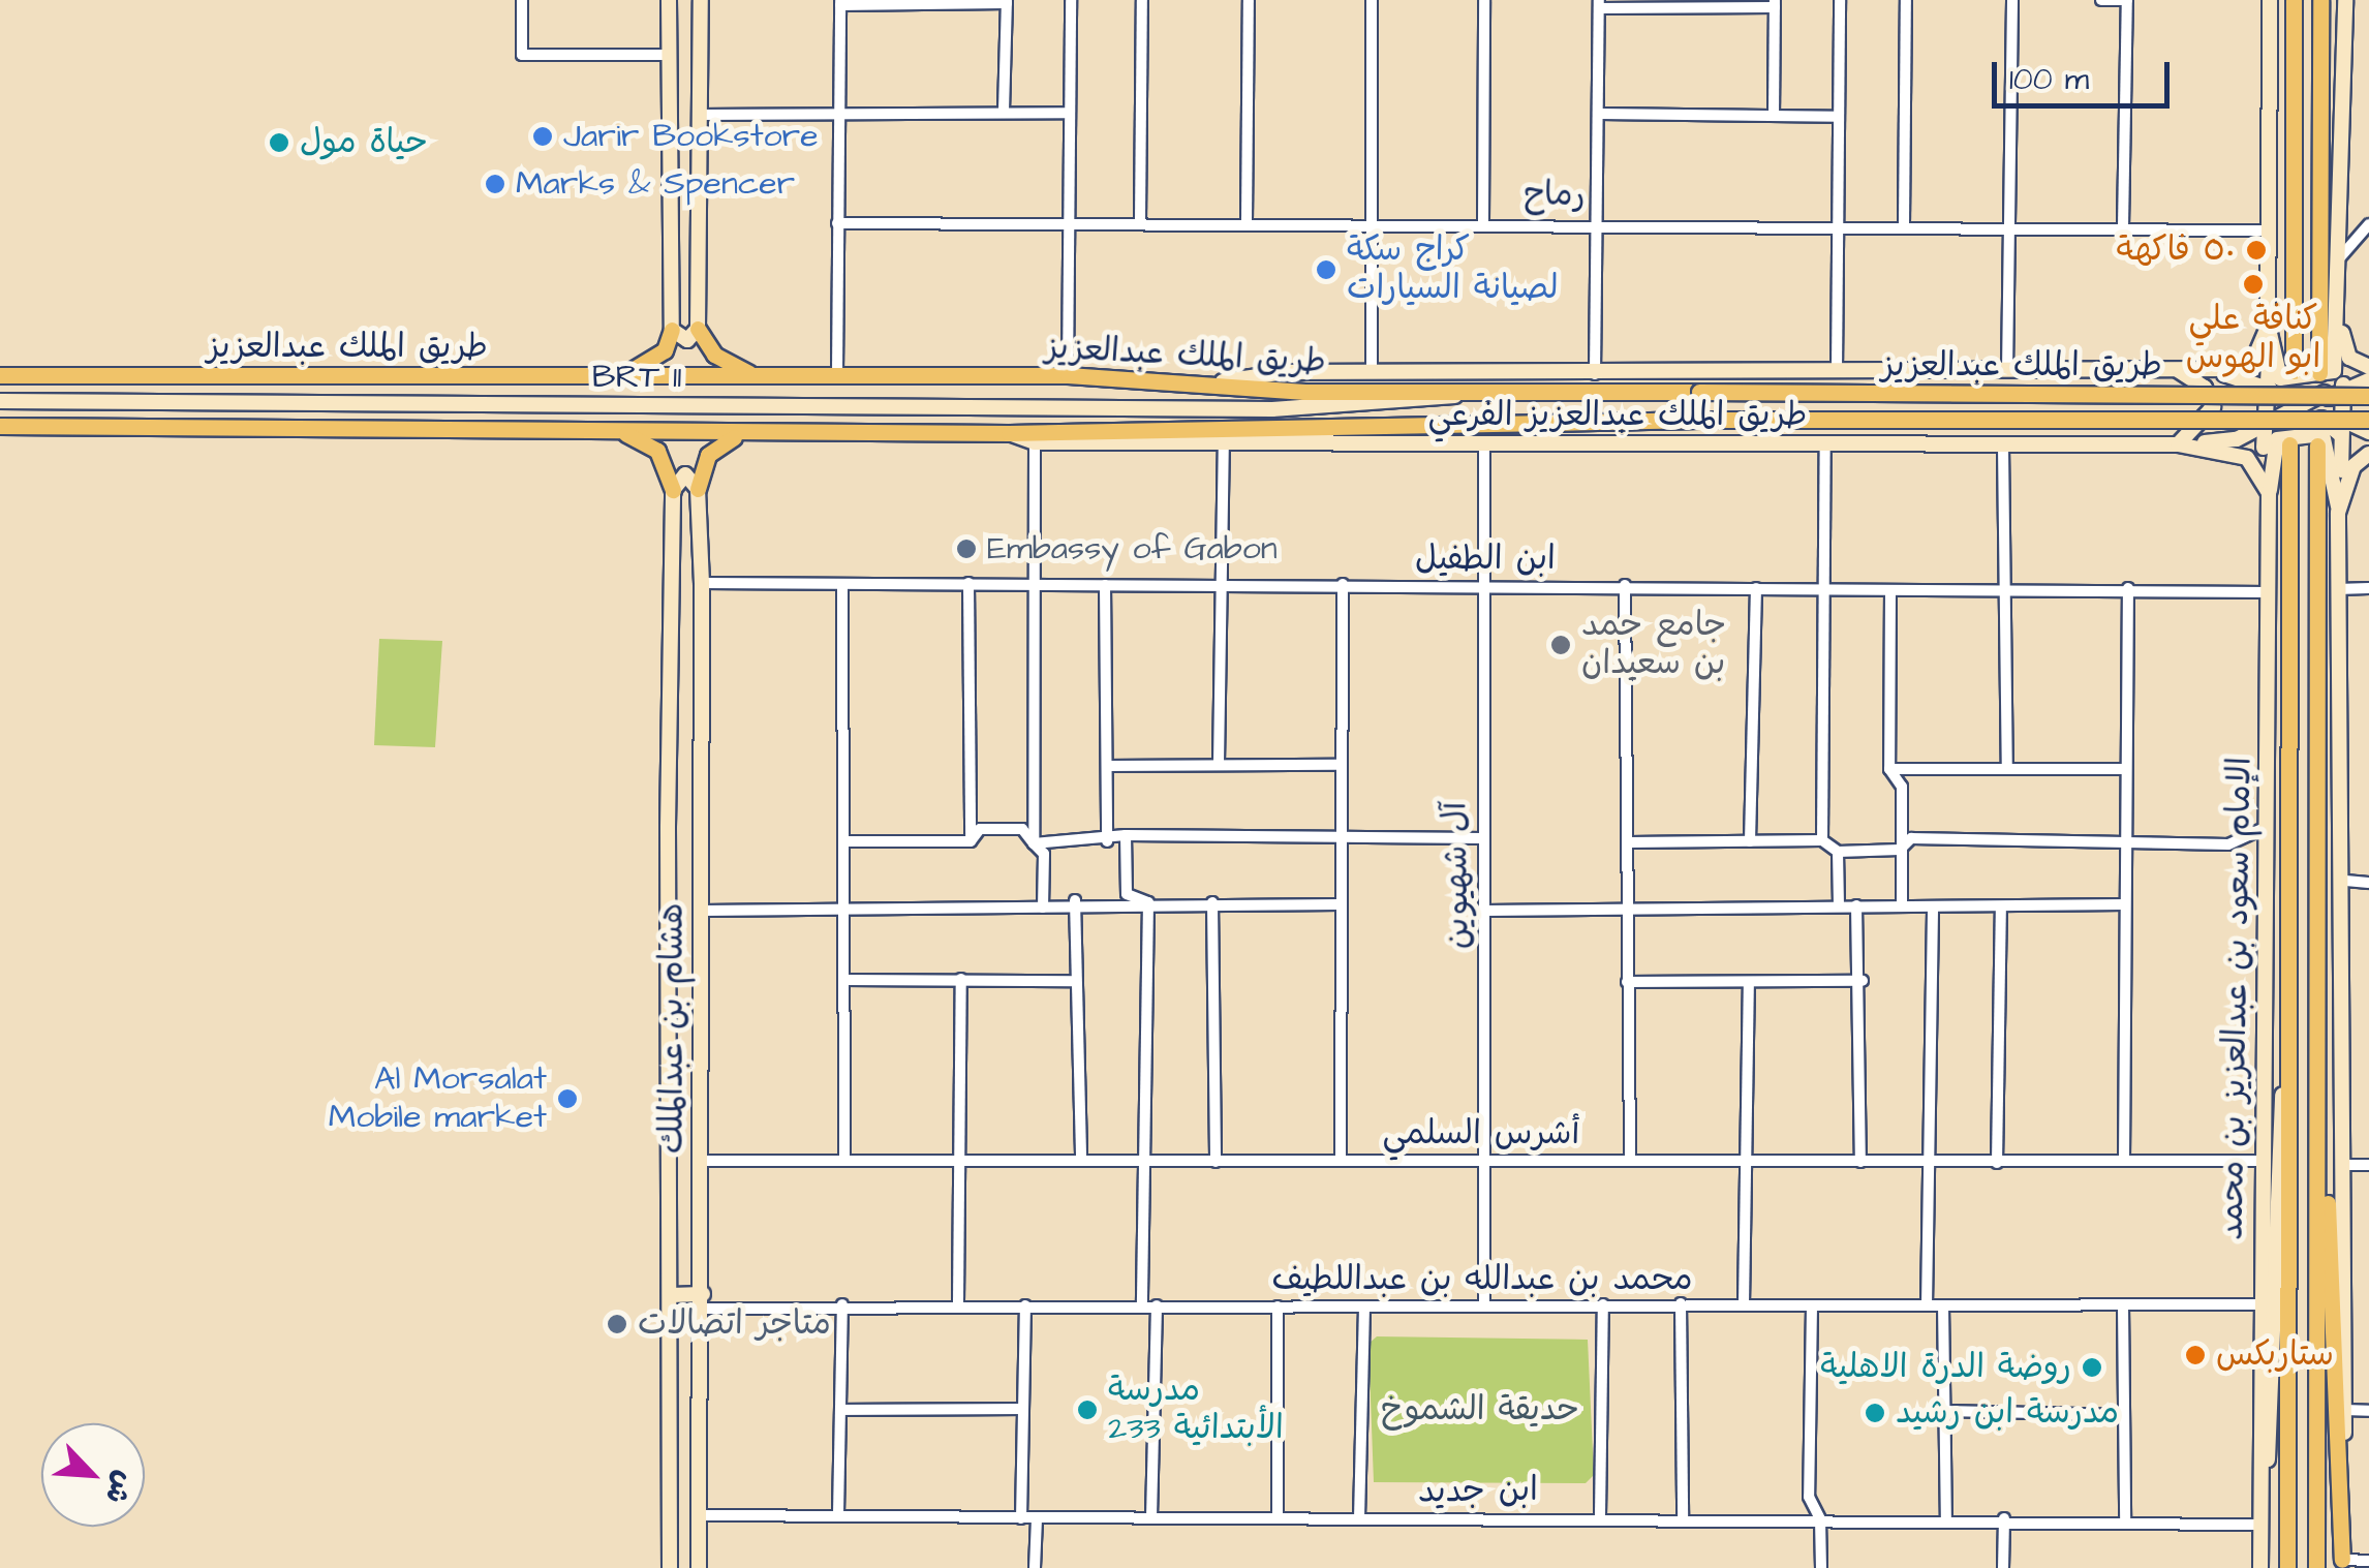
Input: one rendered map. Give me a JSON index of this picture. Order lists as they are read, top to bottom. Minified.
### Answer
{"streets":{"main road":["طريق الملك عبدالعزيز","الإمام سعود بن عبدالعزيز بن محمد"],"street":["رماح","BRT 11","طريق الملك عبدالعزيز الفرعي","ابن الطفيل","آل شهيوين","هشام بن عبدالملك","أشرس السلمي","محمد بن عبدالله بن عبداللطيف","ابن جديد"]},"crossings":[["طريق الملك عبدالعزيز","BRT 11"],["طريق الملك عبدالعزيز","طريق الملك عبدالعزيز الفرعي"],["طريق الملك عبدالعزيز الفرعي","آل شهيوين"],["طريق الملك عبدالعزيز الفرعي","الإمام سعود بن عبدالعزيز بن محمد"],["ابن الطفيل","آل شهيوين"],["ابن الطفيل","الإمام سعود بن عبدالعزيز بن محمد"],["ابن الطفيل","هشام بن عبدالملك"],["آل شهيوين","أشرس السلمي"],["آل شهيوين","محمد بن عبدالله بن عبداللطيف"],["الإمام سعود بن عبدالعزيز بن محمد","أشرس السلمي"],["الإمام سعود بن عبدالعزيز بن محمد","محمد بن عبدالله بن عبداللطيف"],["الإمام سعود بن عبدالعزيز بن محمد","ابن جديد"],["هشام بن عبدالملك","أشرس السلمي"],["هشام بن عبدالملك","محمد بن عبدالله بن عبداللطيف"],["هشام بن عبدالملك","ابن جديد"]],"parks":["حديقة الشموخ"],"places":["Jarir Bookstore","حياة مول","Marks & Spencer","٥٠ فاكهة","كراج سكة لصيانة السيارات","كنافة علي ابو الهوس","Embassy of Gabon","جامع حمد بن سعيدان","Al Morsalat Mobile market","متاجر اتصالات","ستاربكس","روضة الدرة الاهلية","مدرسة الأبتدائية 233","مدرسة ابن رشيد"],"scale_bar":"100 m","north":"bottom right"}
